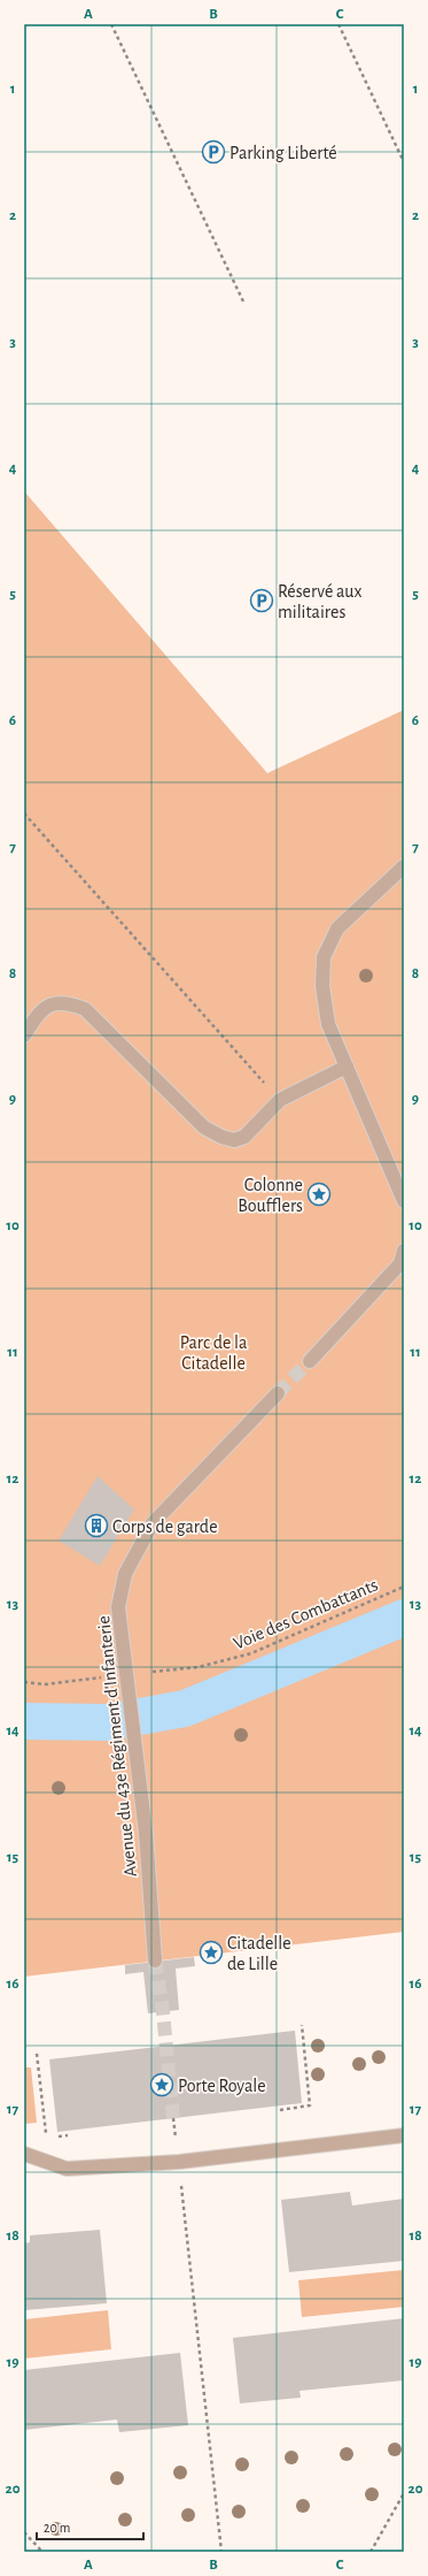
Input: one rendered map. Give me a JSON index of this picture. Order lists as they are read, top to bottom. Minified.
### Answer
{"streets":{"street":["Avenue du 43e Régiment d'Infanterie"],"path":["Voie des Combattants"]},"parks":["Parc de la Citadelle"],"places":{"parking":["Parking Liberté","Réservé aux militaires"],"place":["Colonne Boufflers","Citadelle de Lille","Porte Royale"],"building":["Corps de garde"]},"scale_bar":"20 m","grid":{"columns":["A","B","C"],"rows":["1","2","3","4","5","6","7","8","9","10","11","12","13","14","15","16","17","18","19","20"]}}
